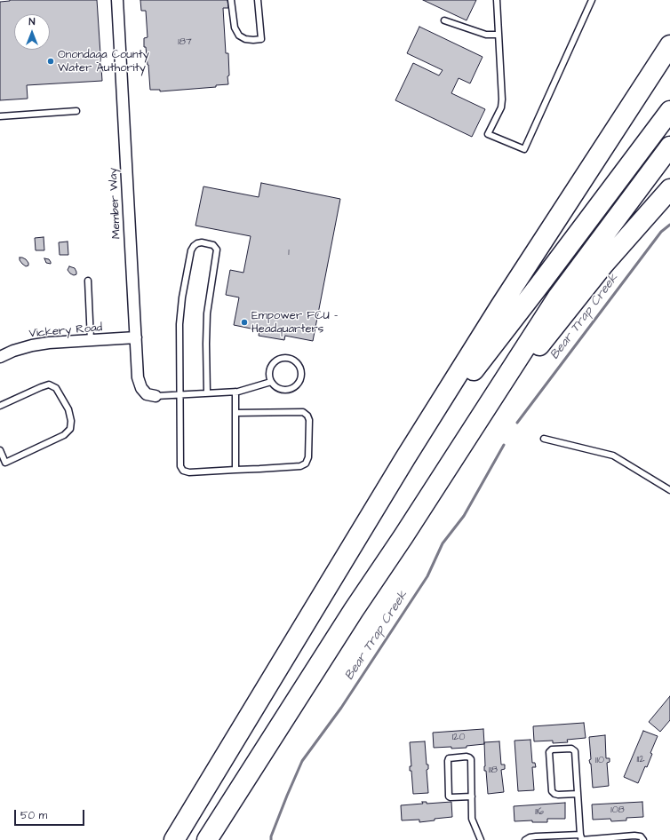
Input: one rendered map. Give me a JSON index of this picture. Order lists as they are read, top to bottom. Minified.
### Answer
{"streets":{"street":["Member Way","Vickery Road"]},"crossings":[["Member Way","Vickery Road"]],"water":["Bear Trap Creek"],"places":["Onondaga County Water Authority","Empower FCU - Headquarters"],"house_numbers":["187","1","120","112","110","118","108","116"],"scale_bar":"50 m","north":"top"}
